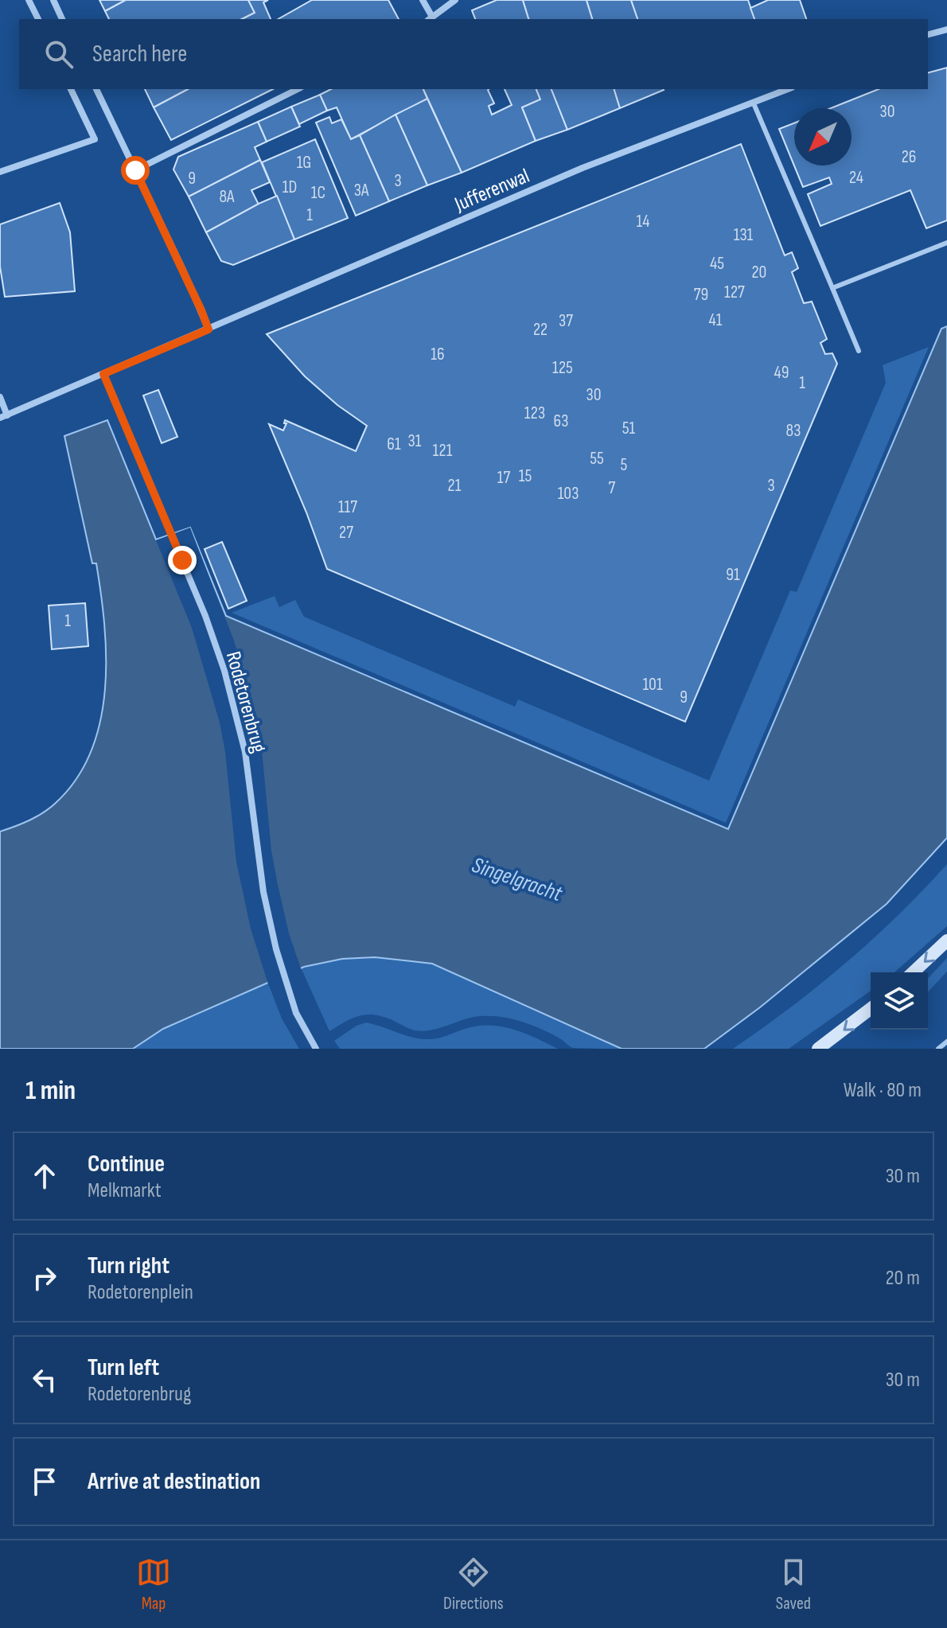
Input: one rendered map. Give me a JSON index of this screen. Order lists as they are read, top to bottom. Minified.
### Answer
{"streets":{"street":["Jufferenwal","Rodetorenbrug"]},"crossings":[["Jufferenwal","Rodetorenbrug"]],"water":["Singelgracht"],"house_numbers":["30","26","1G","24","9","3","1D","3A","1C","8A","1","14","131","45","20","127","79","41","37","22","16","125","49","1","30","123","63","51","83","31","61","121","55","5","15","17","21","3","7","103","117","27","91","1","101","9"],"north":"bottom left","page":{"search":"Search here","heading":["1 min","Walk · 80 m"],"list":[["Continue","Melkmarkt","30 m"],["Turn right","Rodetorenplein","20 m"],["Turn left","Rodetorenbrug","30 m"],"Arrive at destination"],"nav":["Map","Directions","Saved"]}}
